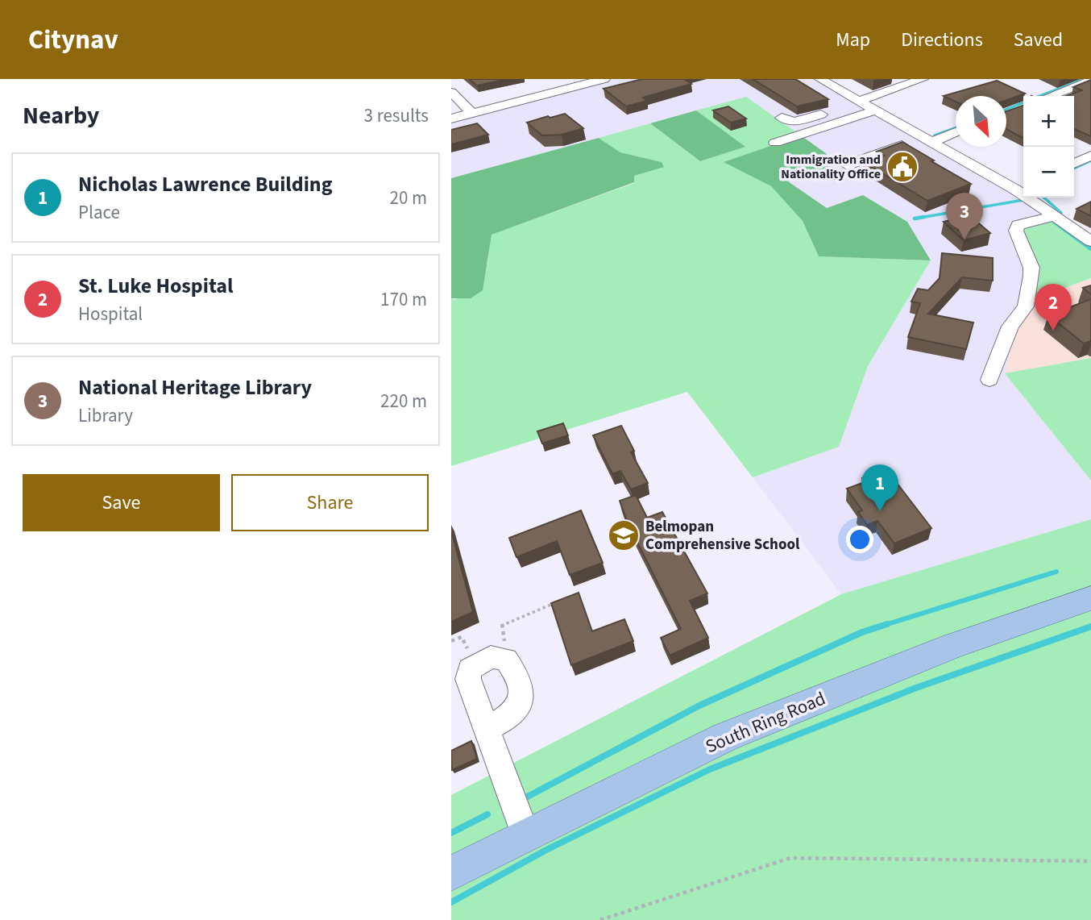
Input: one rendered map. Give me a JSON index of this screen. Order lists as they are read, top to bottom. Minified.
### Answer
{"streets":{"main road":["South Ring Road"]},"places":{"public building":["Immigration and Nationality Office"],"school or university":["Belmopan Comprehensive School"]},"north":"bottom right","page":{"header":"Citynav","nav":["Map","Directions","Saved"],"heading":["Nearby","3 results"],"map_buttons":["+","−"],"list":[{"mark":"1","name":"Nicholas Lawrence Building","note":"Place","value":"20 m"},{"mark":"2","name":"St. Luke Hospital","note":"Hospital","value":"170 m"},{"mark":"3","name":"National Heritage Library","note":"Library","value":"220 m"}],"pins":["3","2","1"],"buttons":["Save","Share"]}}
